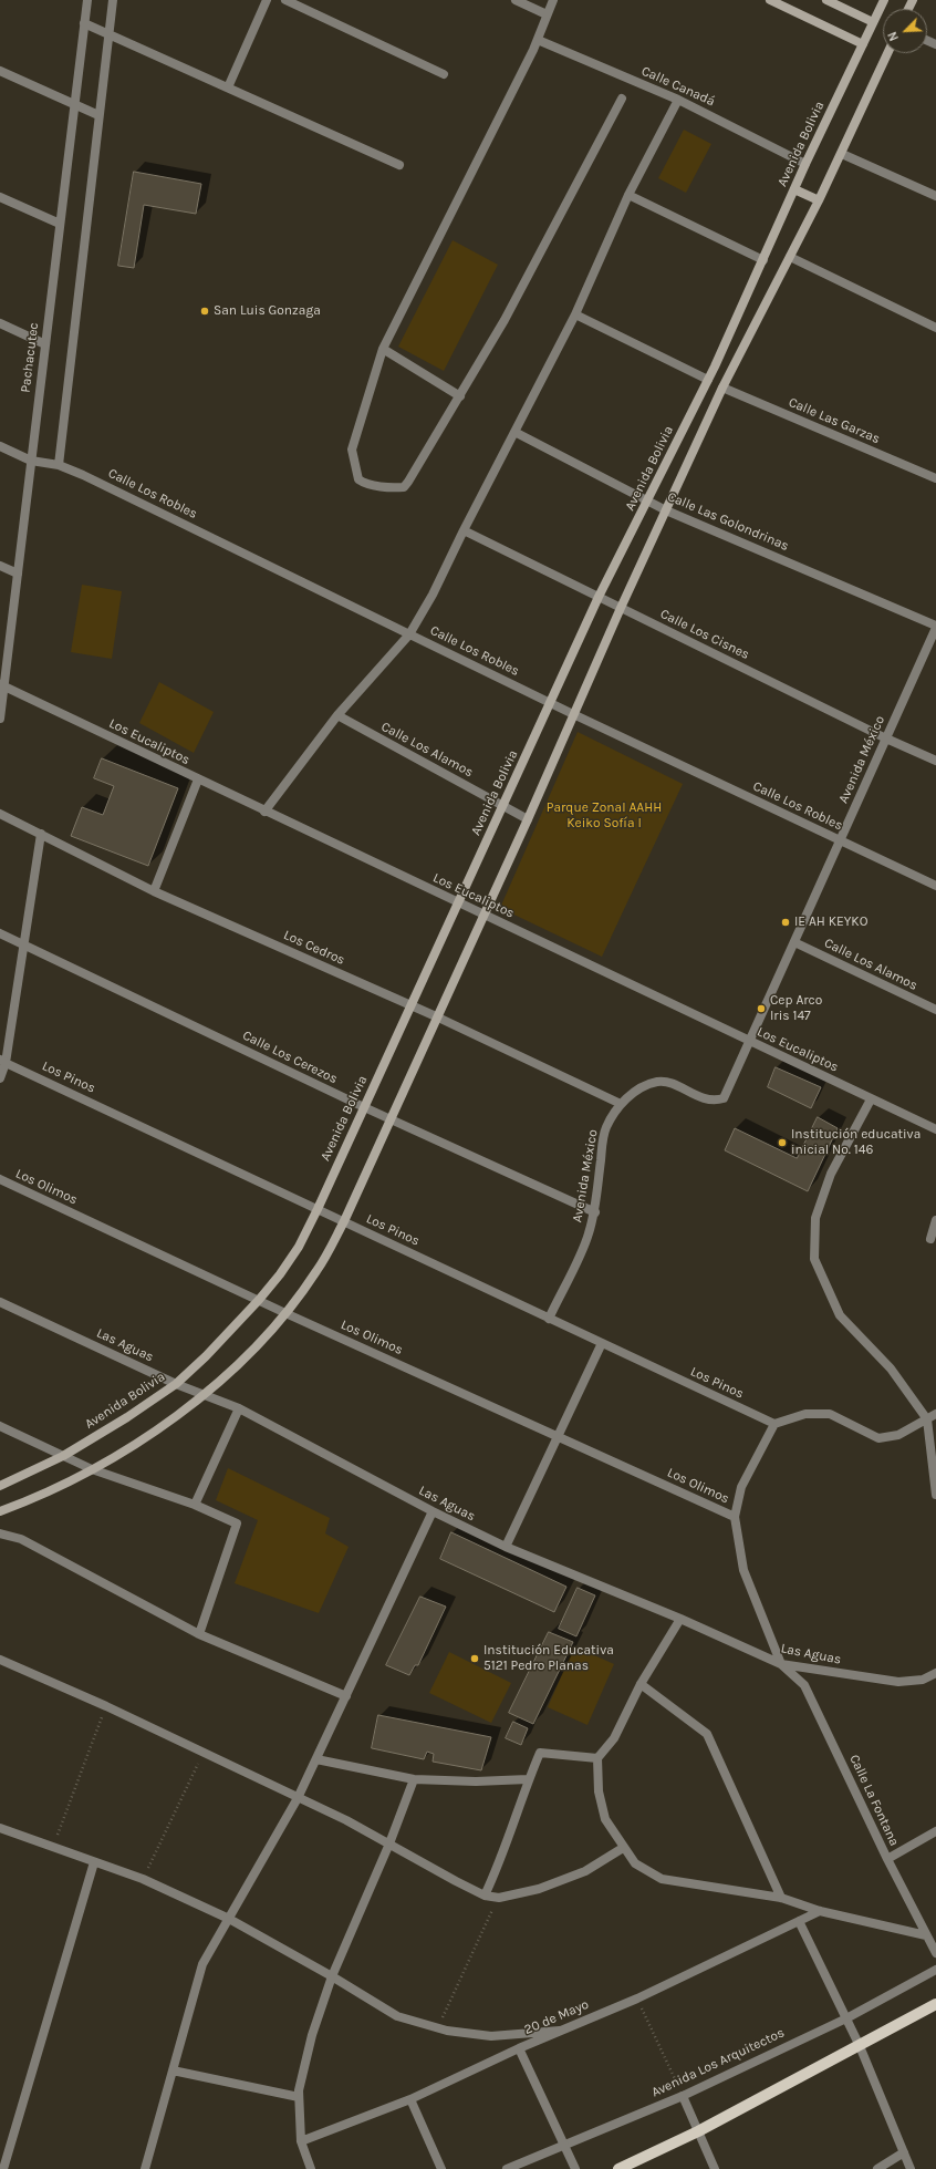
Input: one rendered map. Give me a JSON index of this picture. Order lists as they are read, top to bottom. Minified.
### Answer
{"streets":{"main road":["Avenida Bolivia"],"street":["Calle Canadá","Pachacutec","Calle Las Garzas","Calle Los Robles","Calle Las Golondrinas","Calle Los Cisnes","Los Eucaliptos","Calle Los Alamos","Avenida México","Los Cedros","Calle Los Cerezos","Los Pinos","Los Olimos","Las Aguas","Calle La Fontana","20 de Mayo","Avenida Los Arquitectos"]},"crossings":[["Calle Canadá","Avenida Bolivia"],["Avenida Bolivia","Calle Los Robles"],["Avenida Bolivia","Calle Las Golondrinas"],["Avenida Bolivia","Calle Los Cisnes"],["Avenida Bolivia","Los Eucaliptos"],["Avenida Bolivia","Calle Los Alamos"],["Avenida Bolivia","Los Cedros"],["Avenida Bolivia","Calle Los Cerezos"],["Avenida Bolivia","Los Pinos"],["Avenida Bolivia","Los Olimos"],["Avenida Bolivia","Las Aguas"],["Pachacutec","Calle Los Robles"],["Pachacutec","Los Eucaliptos"],["Calle Los Robles","Avenida México"],["Calle Las Golondrinas","Avenida México"],["Calle Los Cisnes","Avenida México"],["Los Eucaliptos","Avenida México"],["Calle Los Alamos","Avenida México"],["Avenida México","Los Cedros"],["Avenida México","Calle Los Cerezos"],["Avenida México","Los Pinos"],["Las Aguas","Calle La Fontana"]],"parks":["Parque Zonal AAHH Keiko Sofía I"],"places":["San Luis Gonzaga","IE AH KEYKO","Cep Arco Iris 147","Institución educativa inicial No. 146","Institución Educativa 5121 Pedro Planas"],"north":"bottom left"}
